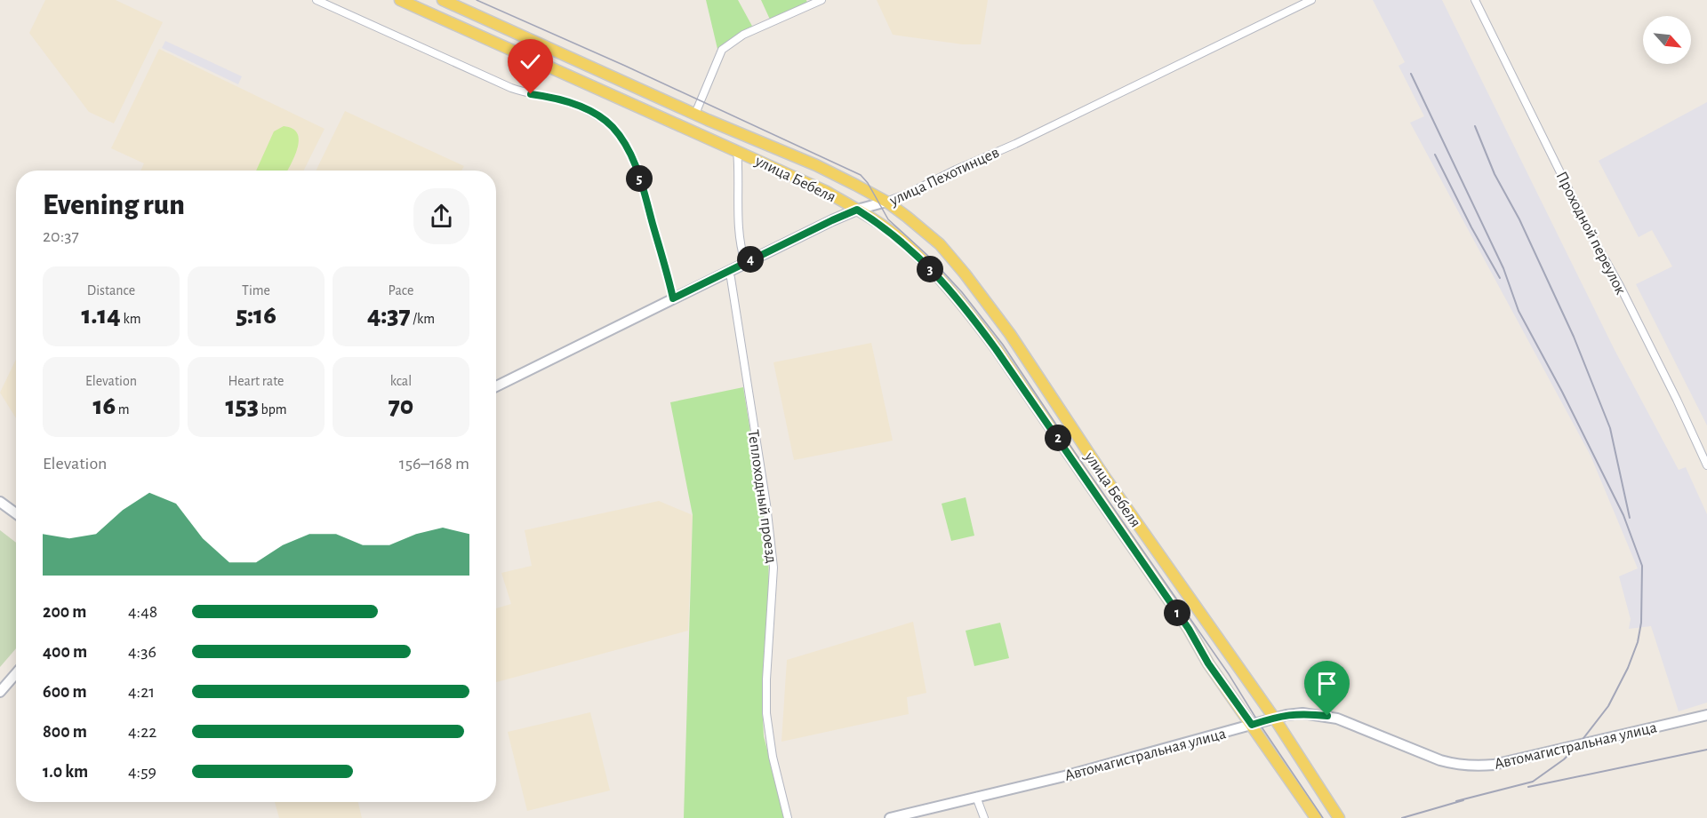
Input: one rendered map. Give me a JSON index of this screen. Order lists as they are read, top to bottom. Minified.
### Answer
{"streets":{"main road":["улица Пехотинцев","улица Бебеля","Автомагистральная улица"],"street":["Проходной переулок","Теплоходный проезд"]},"crossings":[["улица Пехотинцев","улица Бебеля"],["улица Пехотинцев","Теплоходный проезд"],["улица Бебеля","Автомагистральная улица"]],"north":"bottom right","page":{"pins":["5","4","3","2","1"],"heading":["Evening run","20:37"],"stats":[["Distance","1.14 km"],["Time","5:16"],["Pace","4:37 /km"],["Elevation","16 m"],["Heart rate","153 bpm"],["kcal","70"]],"chart":["Elevation","156–168 m"],"list":[{"name":"200 m","note":"4:48"},{"name":"400 m","note":"4:36"},{"name":"600 m","note":"4:21"},{"name":"800 m","note":"4:22"},{"name":"1.0 km","note":"4:59"}]}}
